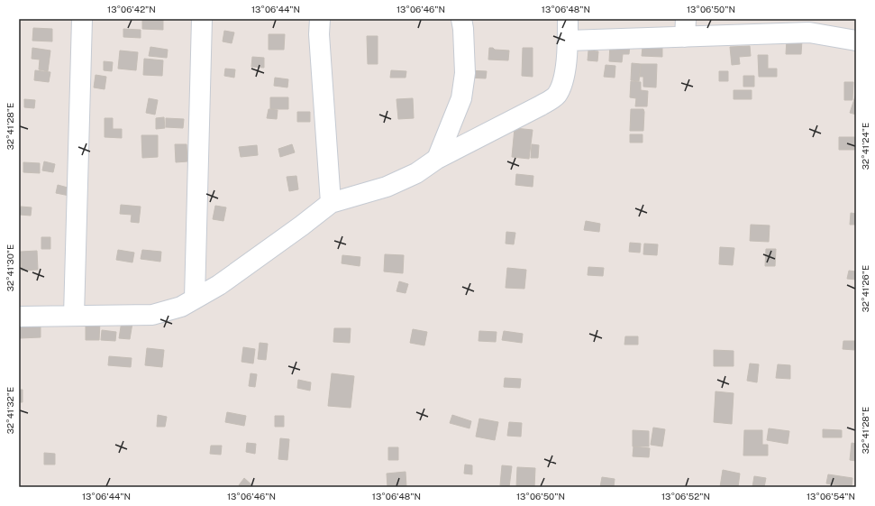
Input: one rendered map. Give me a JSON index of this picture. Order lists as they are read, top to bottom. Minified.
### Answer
{"coordinates":["13°06'42\"N","13°06'44\"N","13°06'46\"N","13°06'48\"N","13°06'50\"N","32°41'28\"E","32°41'24\"E","32°41'30\"E","32°41'26\"E","32°41'32\"E","13°06'52\"N","13°06'54\"N"]}
